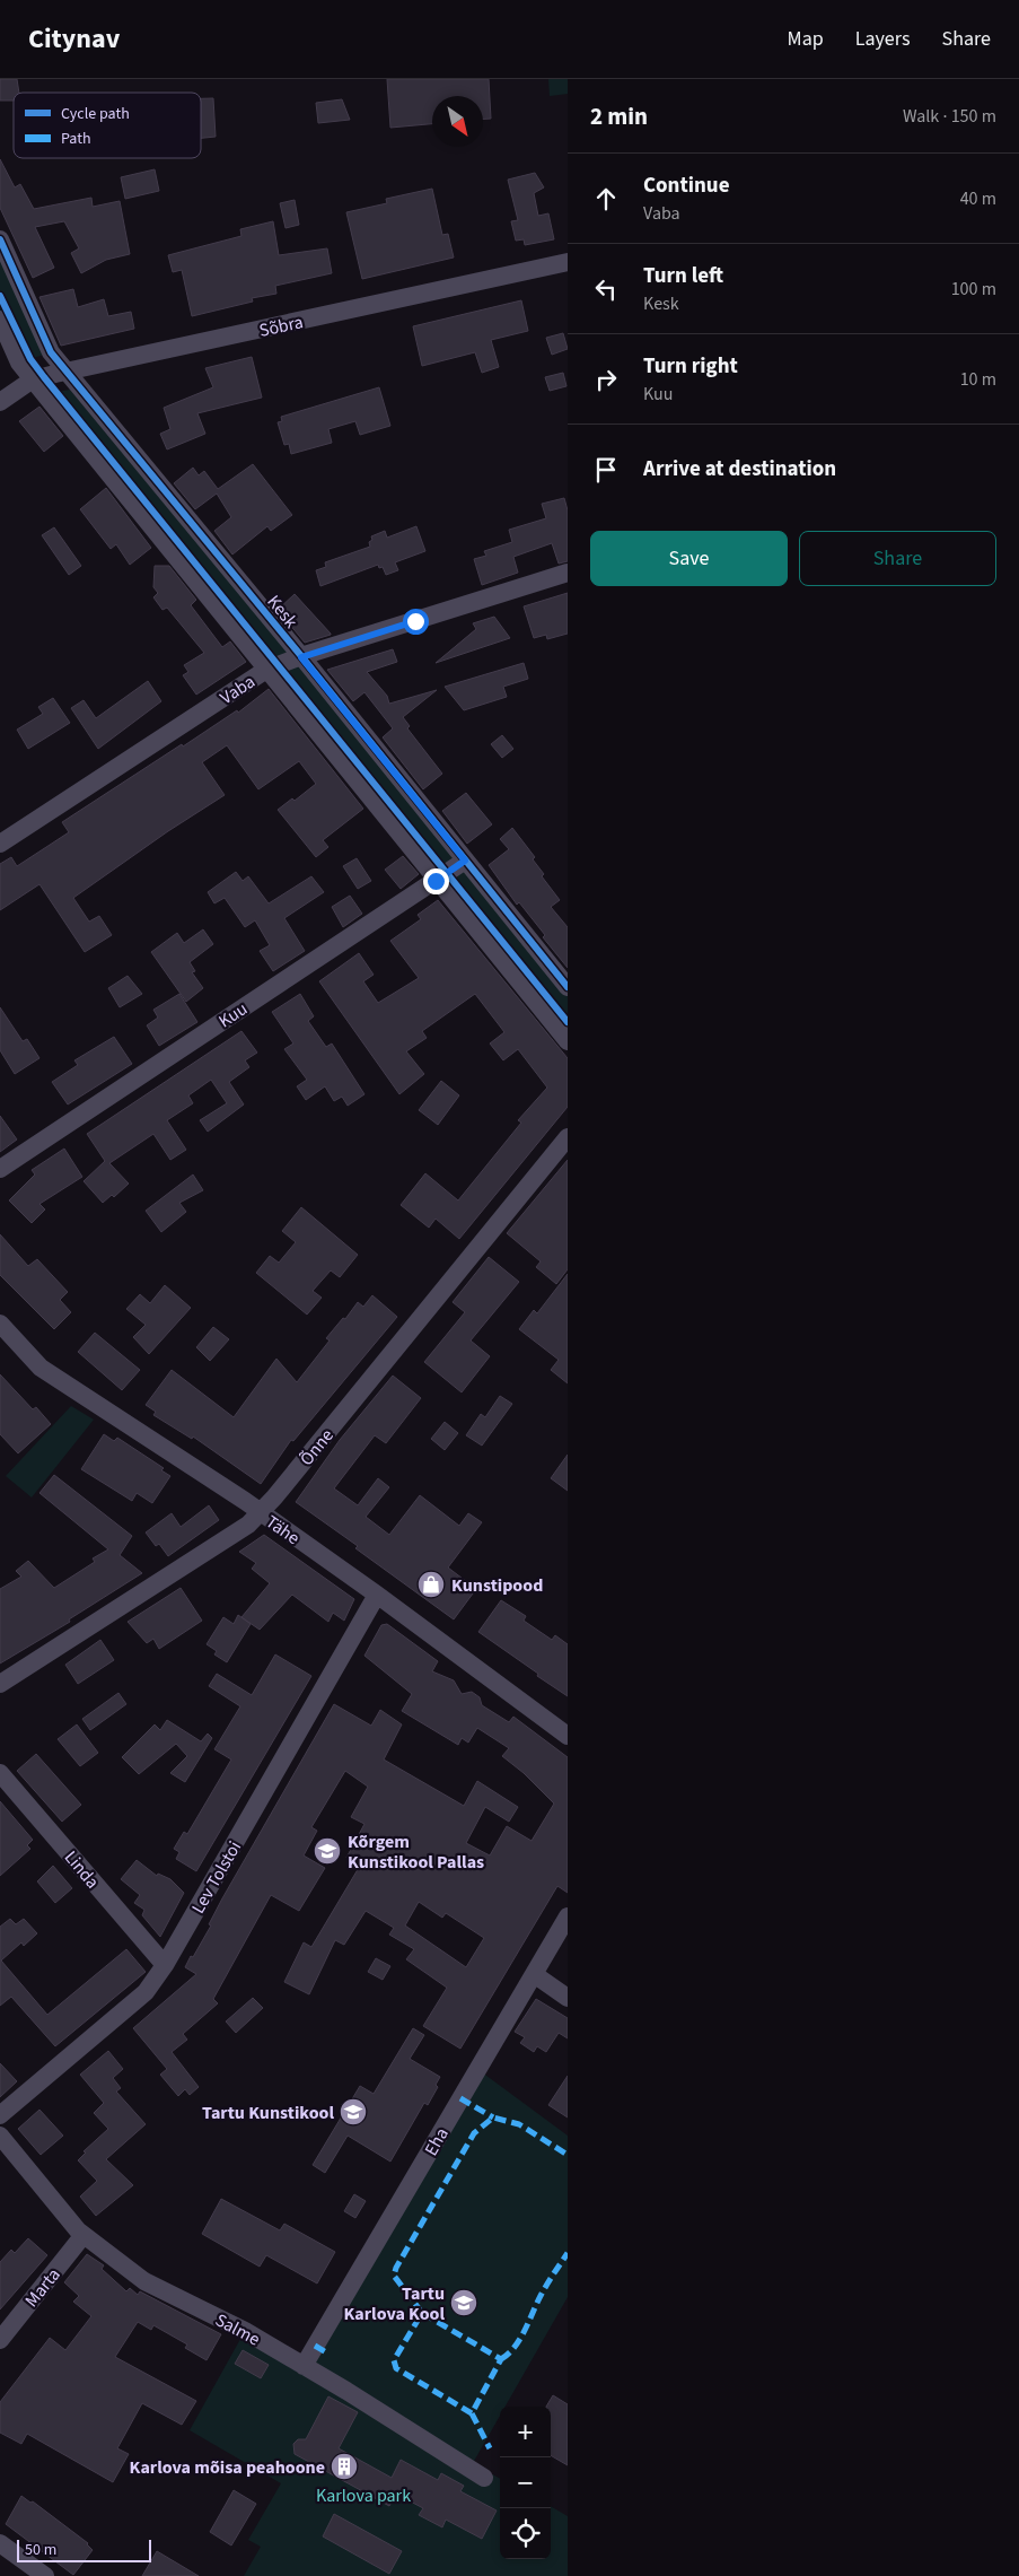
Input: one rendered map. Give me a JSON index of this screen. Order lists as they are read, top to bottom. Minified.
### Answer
{"streets":{"street":["Sõbra","Kesk","Vaba","Kuu","Õnne","Tähe","Linda","Lev Tolstoi","Eha","Marta","Salme"]},"crossings":[["Sõbra","Kesk"],["Kesk","Vaba"],["Kesk","Kuu"],["Õnne","Tähe"],["Tähe","Lev Tolstoi"],["Linda","Lev Tolstoi"],["Eha","Salme"],["Marta","Salme"]],"parks":["Karlova park"],"places":{"shop":["Kunstipood"],"school or university":["Kõrgem Kunstikool Pallas","Tartu Kunstikool","Tartu Karlova Kool"],"building":["Karlova mõisa peahoone"]},"legend":["Cycle path","Path"],"scale_bar":"50 m","north":"bottom right","page":{"header":"Citynav","nav":["Map","Layers","Share"],"heading":["2 min","Walk · 150 m"],"list":[["Continue","Vaba","40 m"],["Turn left","Kesk","100 m"],["Turn right","Kuu","10 m"],"Arrive at destination"],"buttons":["Save","Share"],"map_buttons":["+","−"],"scale":"50 m"}}
